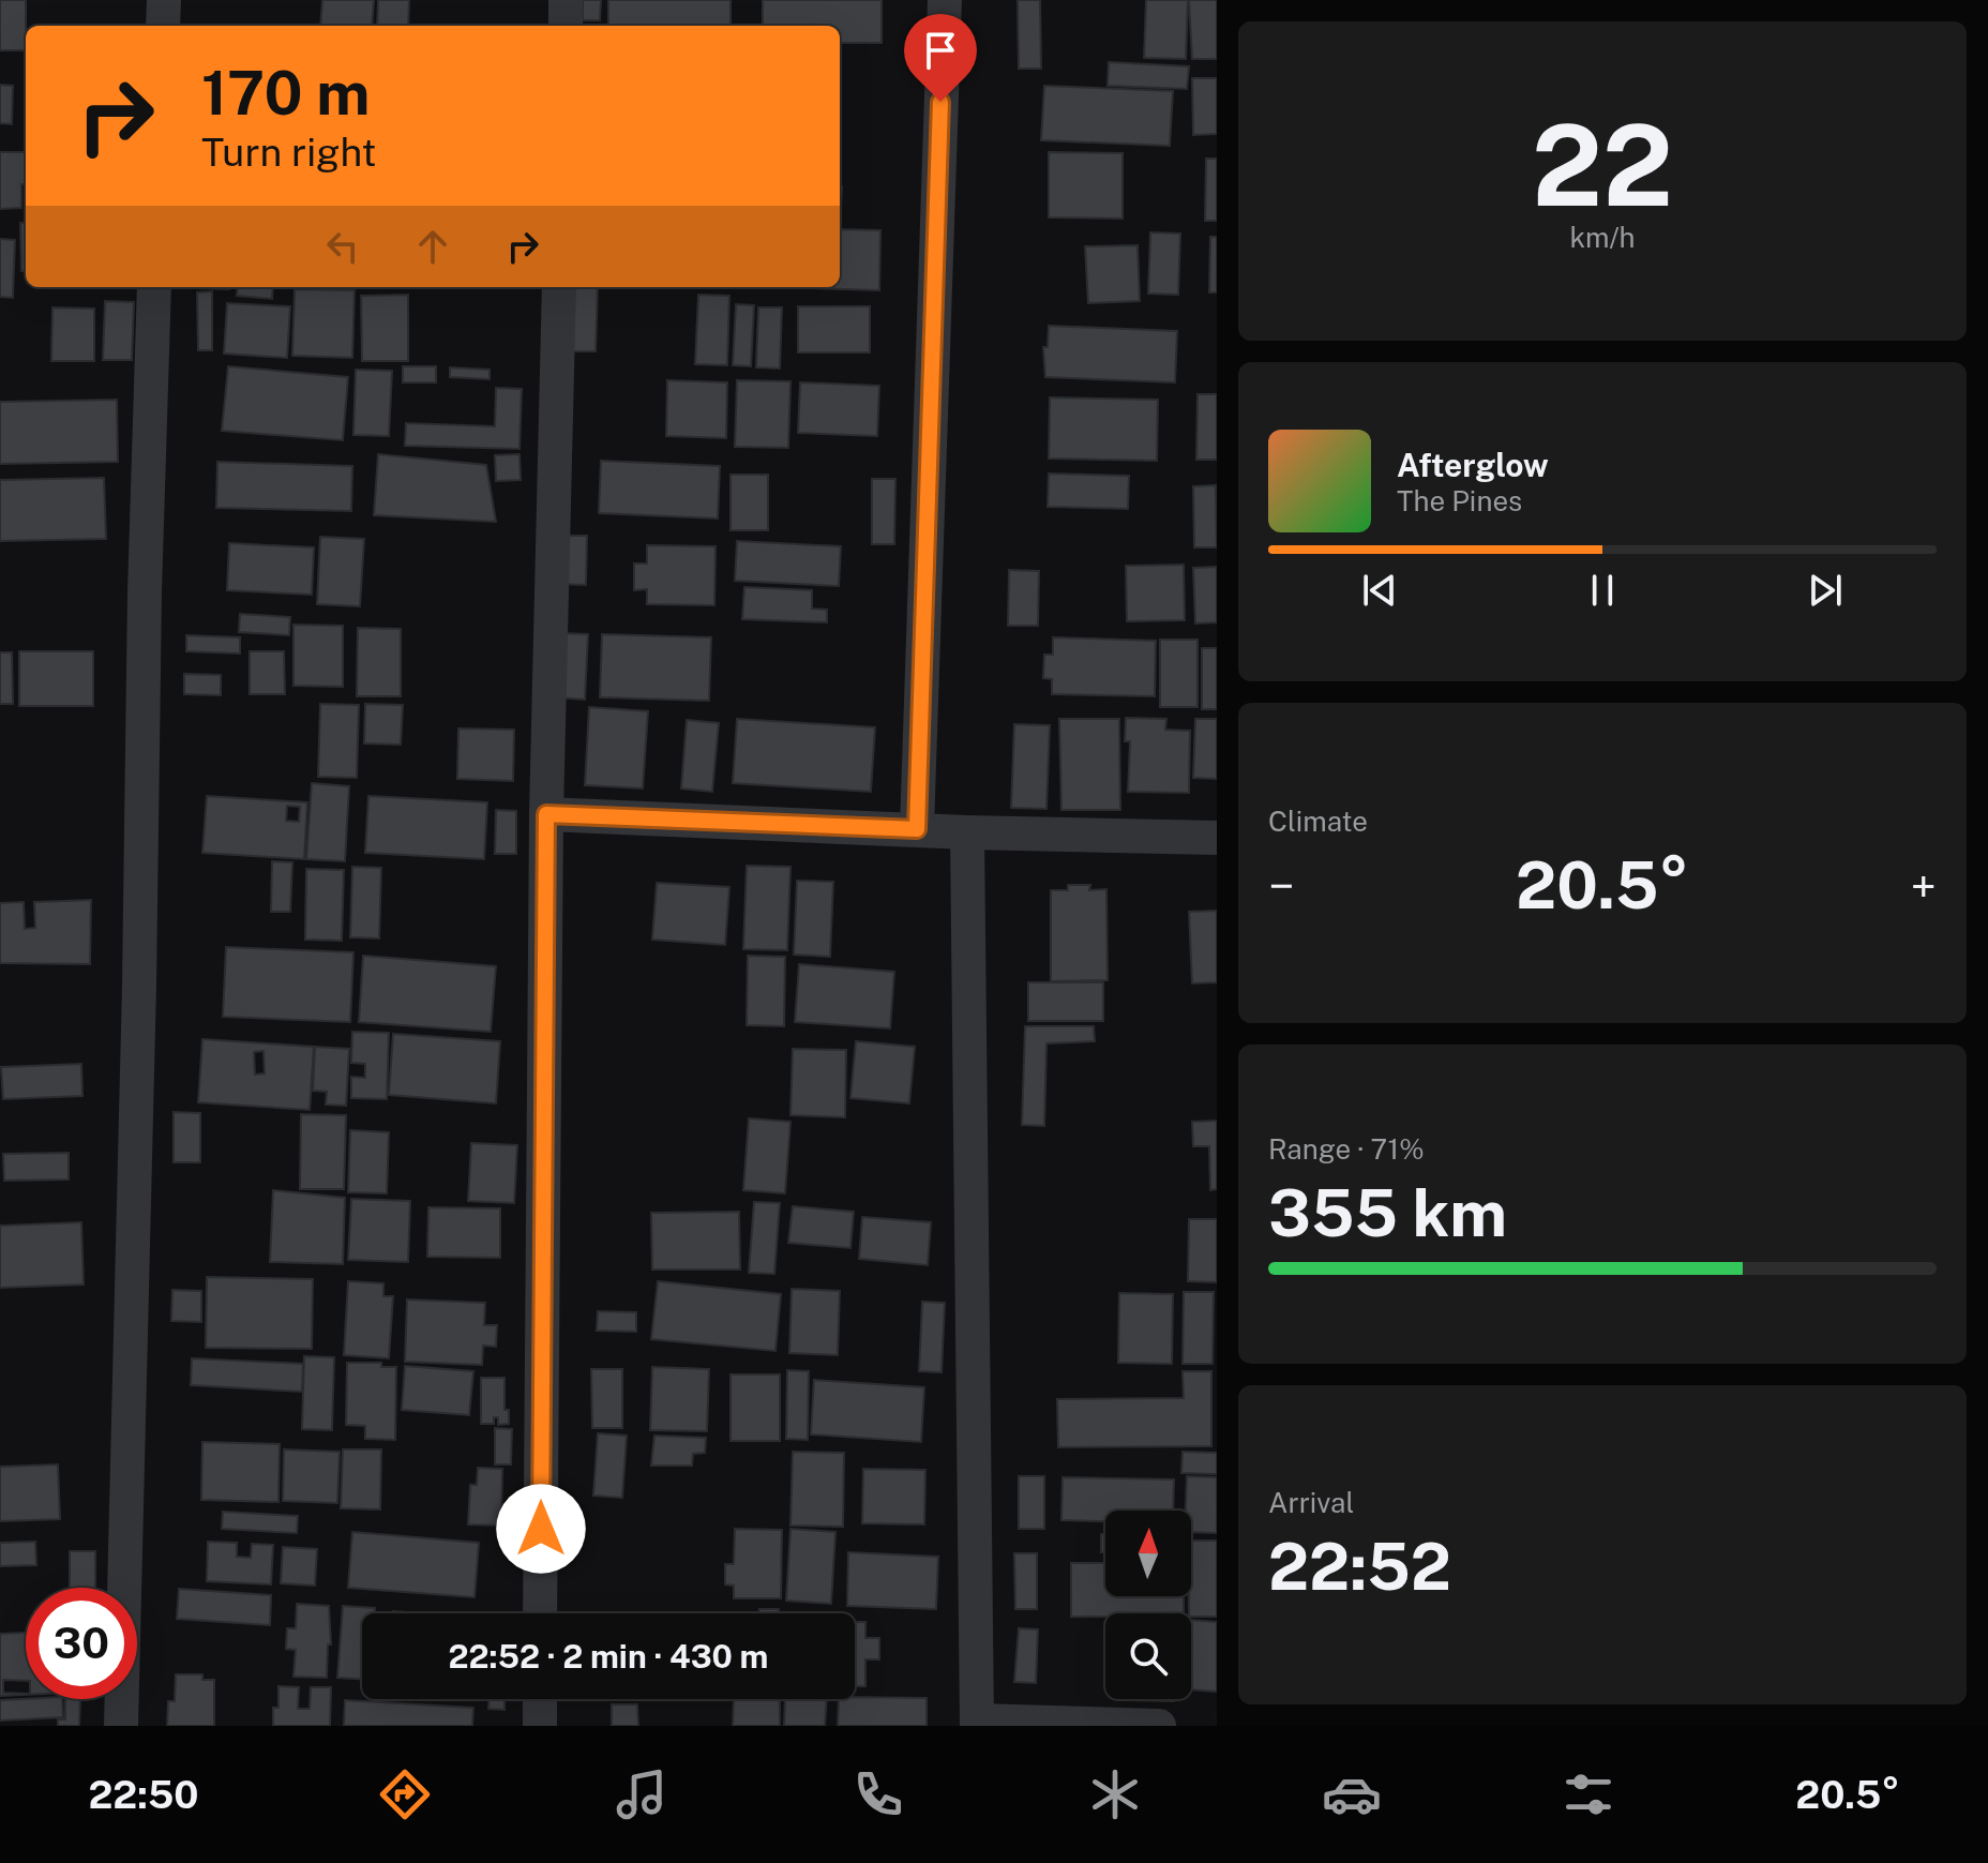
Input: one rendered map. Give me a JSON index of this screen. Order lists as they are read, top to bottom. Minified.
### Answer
{"north":"top","page":{"tile":[["22","km/h"],"Climate",["Range · 71%","355 km"],["Arrival","22:52"]],"turn":["170 m","Turn right"],"song":["Afterglow","The Pines"],"heat":["−","20.5°","+"],"limit":"30","trip":"22:52 · 2 min · 430 m","tabs":["22:50","20.5°"]}}
